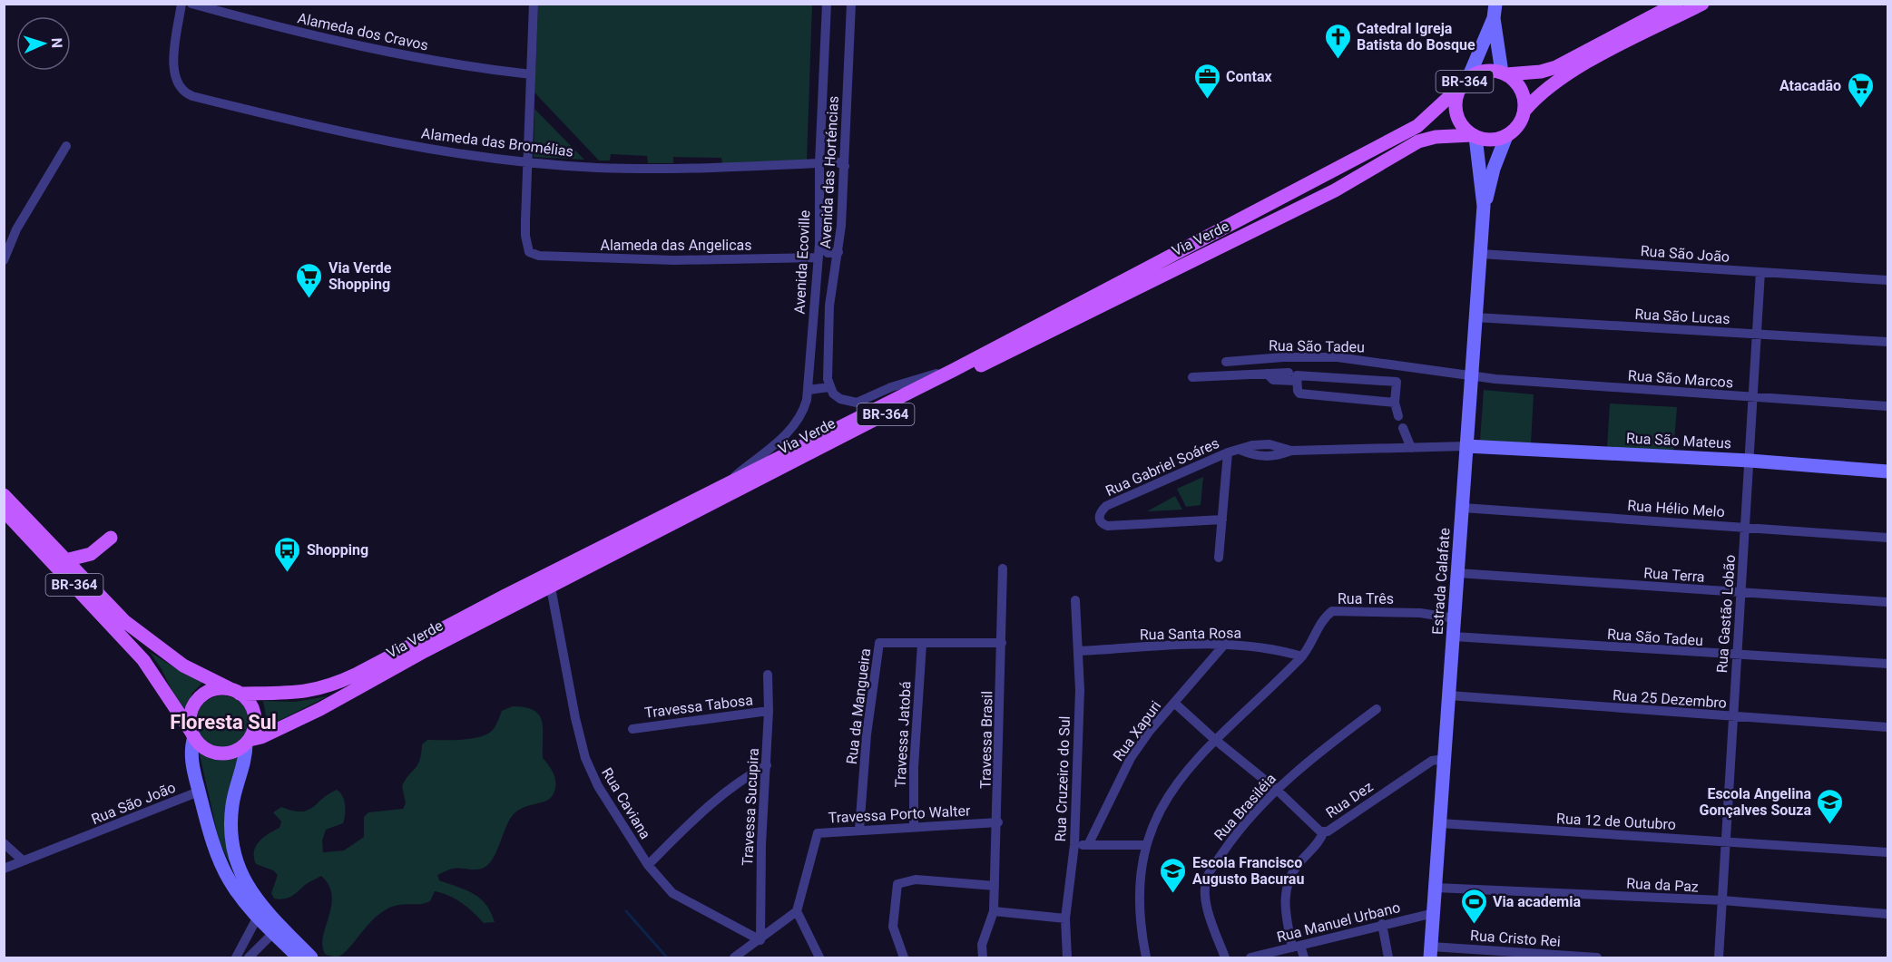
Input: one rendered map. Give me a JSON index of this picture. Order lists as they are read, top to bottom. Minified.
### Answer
{"streets":{"main road":["BR-364","Via Verde"],"street":["Alameda dos Cravos","Alameda das Bromélias","Avenida das Horténcias","Alameda das Angelicas","Rua São João","Avenida Ecoville","Rua São Lucas","Rua São Tadeu","Rua São Marcos","Rua São Mateus","Rua Gabriel Soáres","Rua Hélio Melo","Rua Terra","Estrada Calafate","Rua Três","Rua Gastão Lobão","Rua Santa Rosa","Rua 25 Dezembro","Travessa Tabosa","Rua da Mangueira","Rua Xapuri","Travessa Jatobá","Travessa Brasil","Rua Cruzeiro do Sul","Rua Dez","Rua Caviana","Travessa Sucupira","Rua Brasiléia","Travessa Porto Walter","Rua 12 de Outubro","Rua da Paz","Rua Manuel Urbano","Rua Cristo Rei"]},"crossings":[["BR-364","Via Verde"],["BR-364","Estrada Calafate"],["Alameda das Bromélias","Avenida das Horténcias"],["Alameda das Bromélias","Alameda das Angelicas"],["Alameda das Bromélias","Avenida Ecoville"],["Avenida das Horténcias","Via Verde"],["Via Verde","Avenida Ecoville"],["Via Verde","Estrada Calafate"],["Via Verde","Rua Caviana"],["Alameda das Angelicas","Avenida Ecoville"],["Rua São João","Estrada Calafate"],["Rua São João","Rua Gastão Lobão"],["Rua São Lucas","Estrada Calafate"],["Rua São Lucas","Rua Gastão Lobão"],["Rua São Tadeu","Rua São Marcos"],["Rua São Tadeu","Estrada Calafate"],["Rua São Tadeu","Rua Gastão Lobão"],["Rua São Marcos","Estrada Calafate"],["Rua São Marcos","Rua Gastão Lobão"],["Rua São Mateus","Rua Gabriel Soáres"],["Rua São Mateus","Estrada Calafate"],["Rua São Mateus","Rua Gastão Lobão"],["Rua Gabriel Soáres","Estrada Calafate"],["Rua Hélio Melo","Estrada Calafate"],["Rua Hélio Melo","Rua Gastão Lobão"],["Rua Terra","Estrada Calafate"],["Rua Terra","Rua Gastão Lobão"],["Estrada Calafate","Rua Três"],["Estrada Calafate","Rua 25 Dezembro"],["Estrada Calafate","Rua Dez"],["Estrada Calafate","Rua 12 de Outubro"],["Estrada Calafate","Rua da Paz"],["Estrada Calafate","Rua Manuel Urbano"],["Estrada Calafate","Rua Cristo Rei"],["Rua Três","Rua Santa Rosa"],["Rua Gastão Lobão","Rua 25 Dezembro"],["Rua Gastão Lobão","Rua 12 de Outubro"],["Rua Gastão Lobão","Rua da Paz"],["Rua Santa Rosa","Rua Xapuri"],["Rua Santa Rosa","Rua Cruzeiro do Sul"],["Travessa Tabosa","Travessa Sucupira"],["Rua da Mangueira","Travessa Jatobá"],["Rua da Mangueira","Travessa Brasil"],["Rua da Mangueira","Travessa Porto Walter"],["Rua Xapuri","Rua Dez"],["Travessa Jatobá","Travessa Porto Walter"],["Travessa Brasil","Travessa Porto Walter"],["Rua Dez","Rua Brasiléia"],["Rua Caviana","Travessa Sucupira"]],"districts":["Floresta Sul"],"places":{"church":["Catedral Igreja Batista do Bosque"],"office":["Contax"],"supermarket":["Atacadão","Via Verde Shopping"],"bus stop":["Shopping"],"school or university":["Escola Angelina Gonçalves Souza","Escola Francisco Augusto Bacurau"],"sports":["Via academia"]},"north":"right"}
